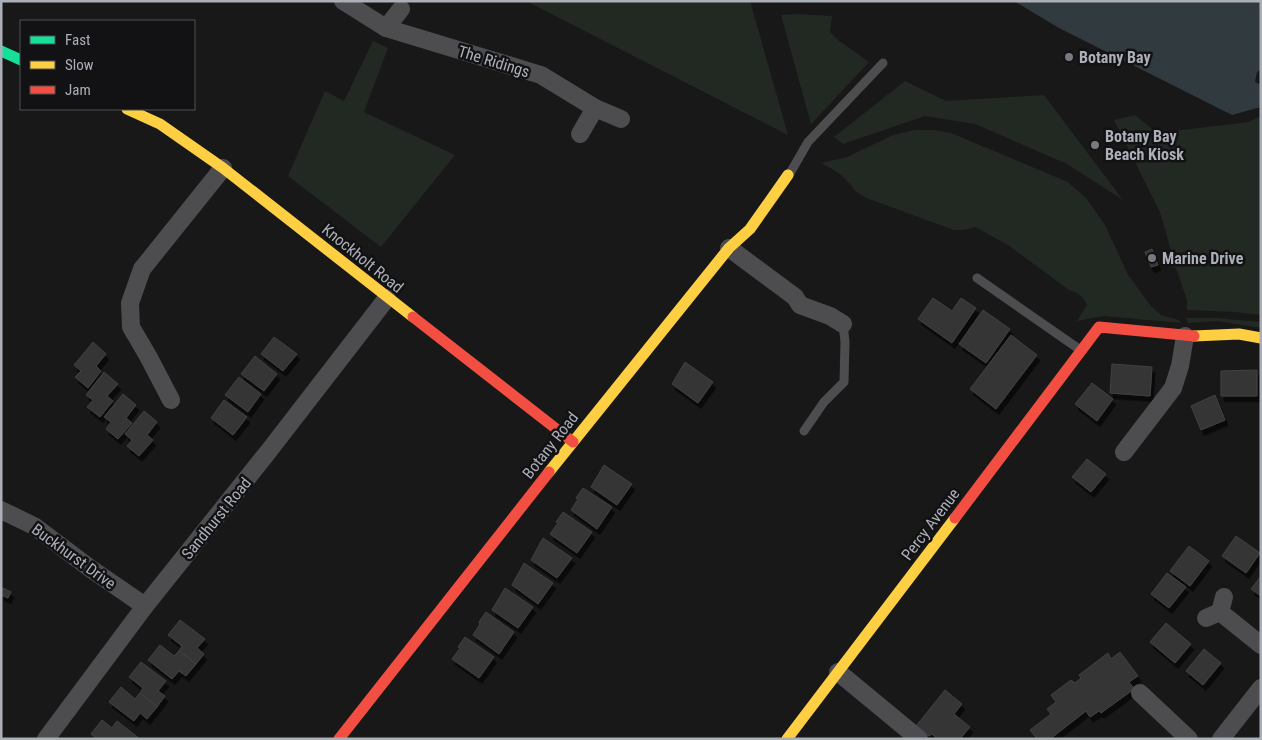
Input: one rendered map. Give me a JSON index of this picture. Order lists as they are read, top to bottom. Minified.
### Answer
{"streets":{"street":["The Ridings","Knockholt Road","Botany Road","Sandhurst Road","Percy Avenue","Buckhurst Drive"]},"crossings":[["Knockholt Road","Botany Road"],["Knockholt Road","Sandhurst Road"],["Sandhurst Road","Buckhurst Drive"]],"places":["Botany Bay","Botany Bay Beach Kiosk","Marine Drive"],"legend":["Fast","Slow","Jam"]}
